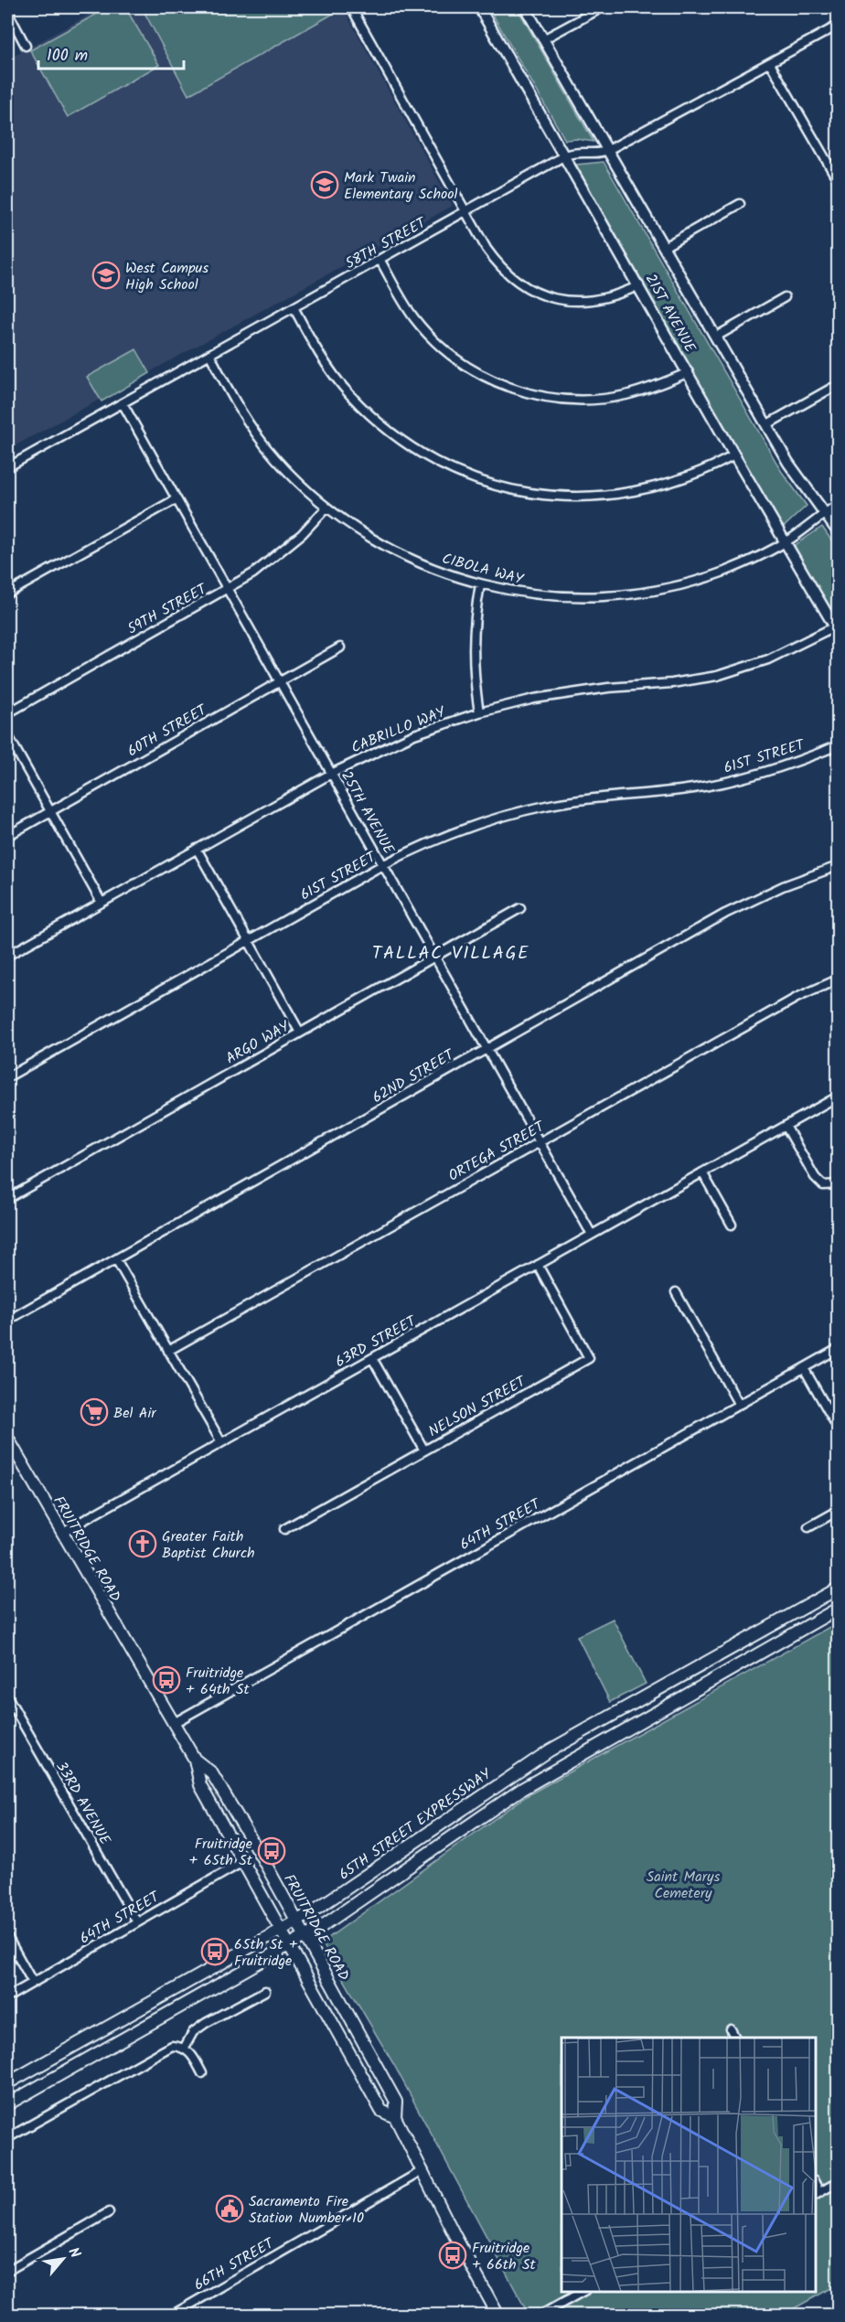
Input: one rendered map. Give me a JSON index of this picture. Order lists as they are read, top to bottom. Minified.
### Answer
{"streets":{"main road":["FRUITRIDGE ROAD","65TH STREET EXPRESSWAY"],"street":["58TH STREET","21ST AVENUE","CIBOLA WAY","59TH STREET","CABRILLO WAY","60TH STREET","61ST STREET","25TH AVENUE","ARGO WAY","62ND STREET","ORTEGA STREET","63RD STREET","NELSON STREET","64TH STREET","33RD AVENUE","66TH STREET"]},"crossings":[["58TH STREET","21ST AVENUE"],["58TH STREET","CIBOLA WAY"],["58TH STREET","25TH AVENUE"],["21ST AVENUE","CIBOLA WAY"],["21ST AVENUE","CABRILLO WAY"],["CIBOLA WAY","59TH STREET"],["59TH STREET","25TH AVENUE"],["CABRILLO WAY","25TH AVENUE"],["60TH STREET","25TH AVENUE"],["61ST STREET","25TH AVENUE"],["25TH AVENUE","ARGO WAY"],["25TH AVENUE","62ND STREET"],["25TH AVENUE","ORTEGA STREET"],["25TH AVENUE","63RD STREET"],["63RD STREET","NELSON STREET"],["63RD STREET","FRUITRIDGE ROAD"],["64TH STREET","FRUITRIDGE ROAD"],["64TH STREET","33RD AVENUE"],["FRUITRIDGE ROAD","65TH STREET EXPRESSWAY"],["FRUITRIDGE ROAD","66TH STREET"]],"districts":["TALLAC VILLAGE"],"parks":["Saint Marys Cemetery"],"places":{"school or university":["Mark Twain Elementary School","West Campus High School"],"supermarket":["Bel Air"],"church":["Greater Faith Baptist Church"],"bus stop":["Fruitridge + 64th St","Fruitridge + 65th St","65th St + Fruitridge","Fruitridge + 66th St"],"public building":["Sacramento Fire Station Number 10"]},"scale_bar":"100 m","north":"top right"}
